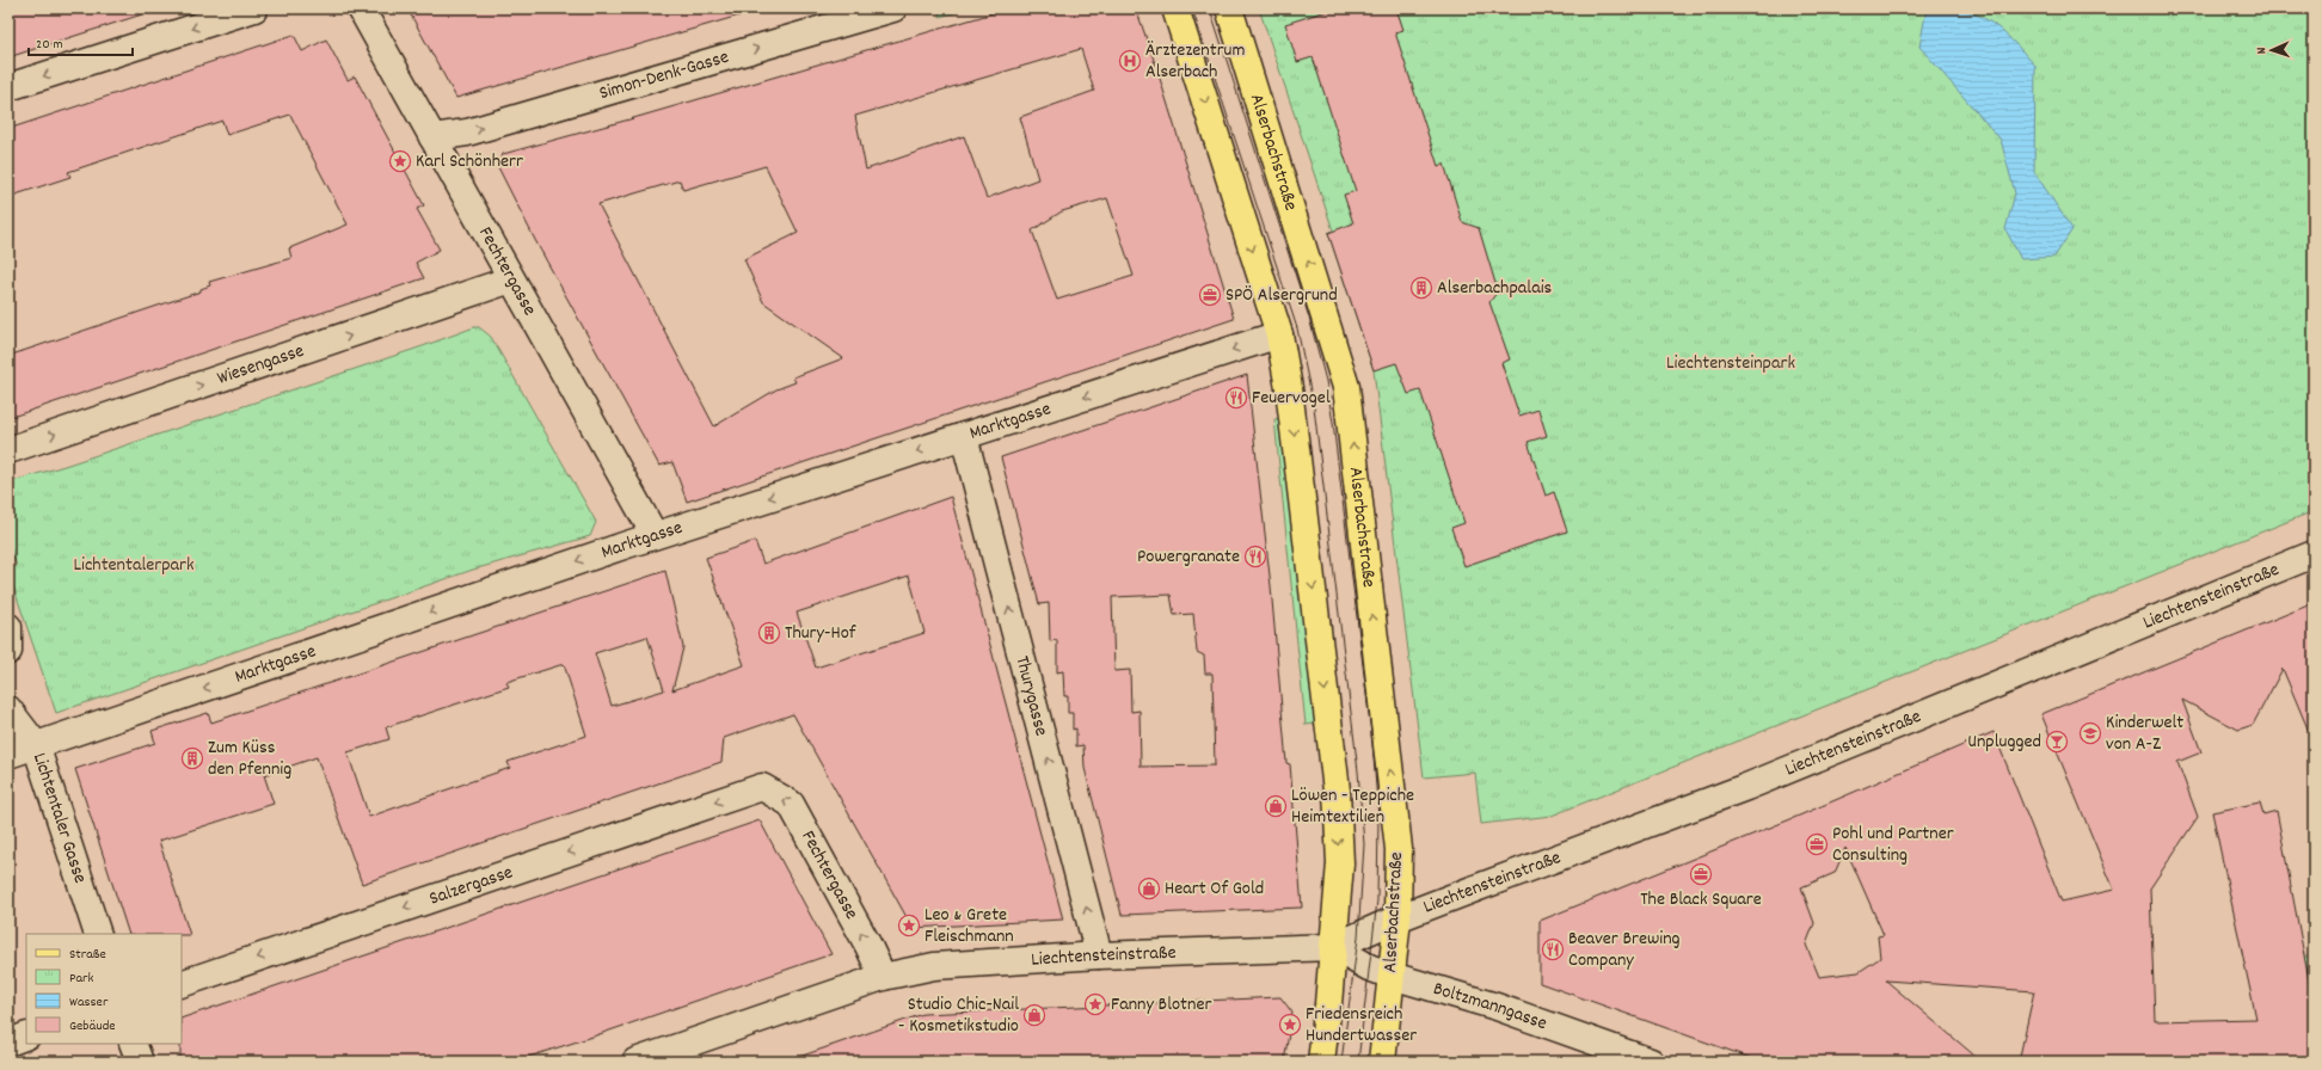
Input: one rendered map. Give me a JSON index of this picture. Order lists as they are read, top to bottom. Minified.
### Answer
{"streets":{"main road":["Alserbachstraße"],"street":["Simon-Denk-Gasse","Fechtergasse","Wiesengasse","Marktgasse","Liechtensteinstraße","Thurygasse","Lichtentaler Gasse","Salzergasse","Boltzmanngasse"]},"crossings":[["Simon-Denk-Gasse","Fechtergasse"],["Alserbachstraße","Liechtensteinstraße"],["Alserbachstraße","Boltzmanngasse"],["Fechtergasse","Wiesengasse"],["Fechtergasse","Marktgasse"],["Fechtergasse","Liechtensteinstraße"],["Fechtergasse","Salzergasse"],["Marktgasse","Thurygasse"],["Marktgasse","Lichtentaler Gasse"],["Liechtensteinstraße","Thurygasse"],["Liechtensteinstraße","Boltzmanngasse"]],"one_way":["Simon-Denk-Gasse","Wiesengasse","Marktgasse","Thurygasse","Salzergasse"],"parks":["Liechtensteinpark","Lichtentalerpark"],"places":{"hospital":["Ärztezentrum Alserbach"],"place":["Karl Schönherr","Leo & Grete Fleischmann","Fanny Blotner","Friedensreich Hundertwasser"],"building":["Alserbachpalais","Thury-Hof","Zum Küss den Pfennig"],"office":["SPÖ Alsergrund","Pohl und Partner Consulting","The Black Square"],"restaurant":["Feuervogel","Powergranate","Beaver Brewing Company"],"school or university":["Kinderwelt von A-Z"],"bar":["Unplugged"],"shop":["Löwen - Teppiche Heimtextilien","Heart Of Gold","Studio Chic-Nail - Kosmetikstudio"]},"legend":["Straße","Park","Wasser","Gebäude"],"scale_bar":"20 m","north":"left"}
